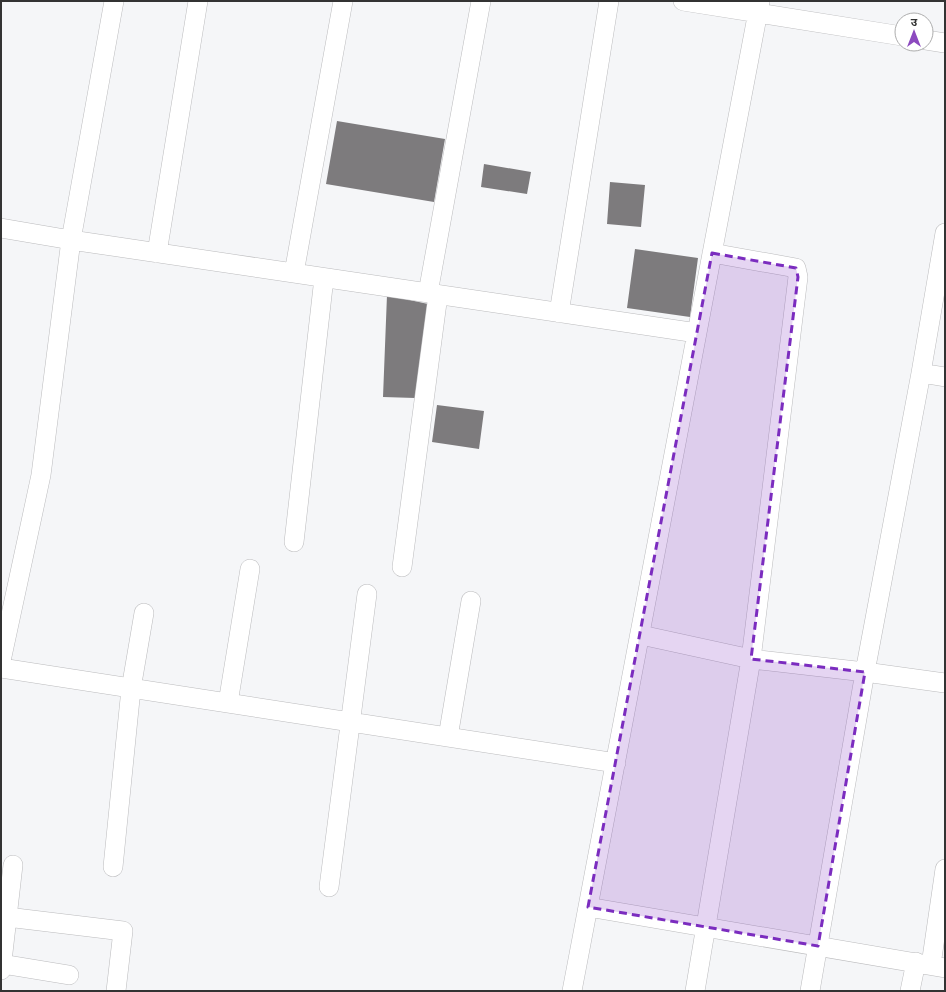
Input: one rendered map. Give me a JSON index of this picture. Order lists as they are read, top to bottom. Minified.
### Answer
{"north":"top"}
